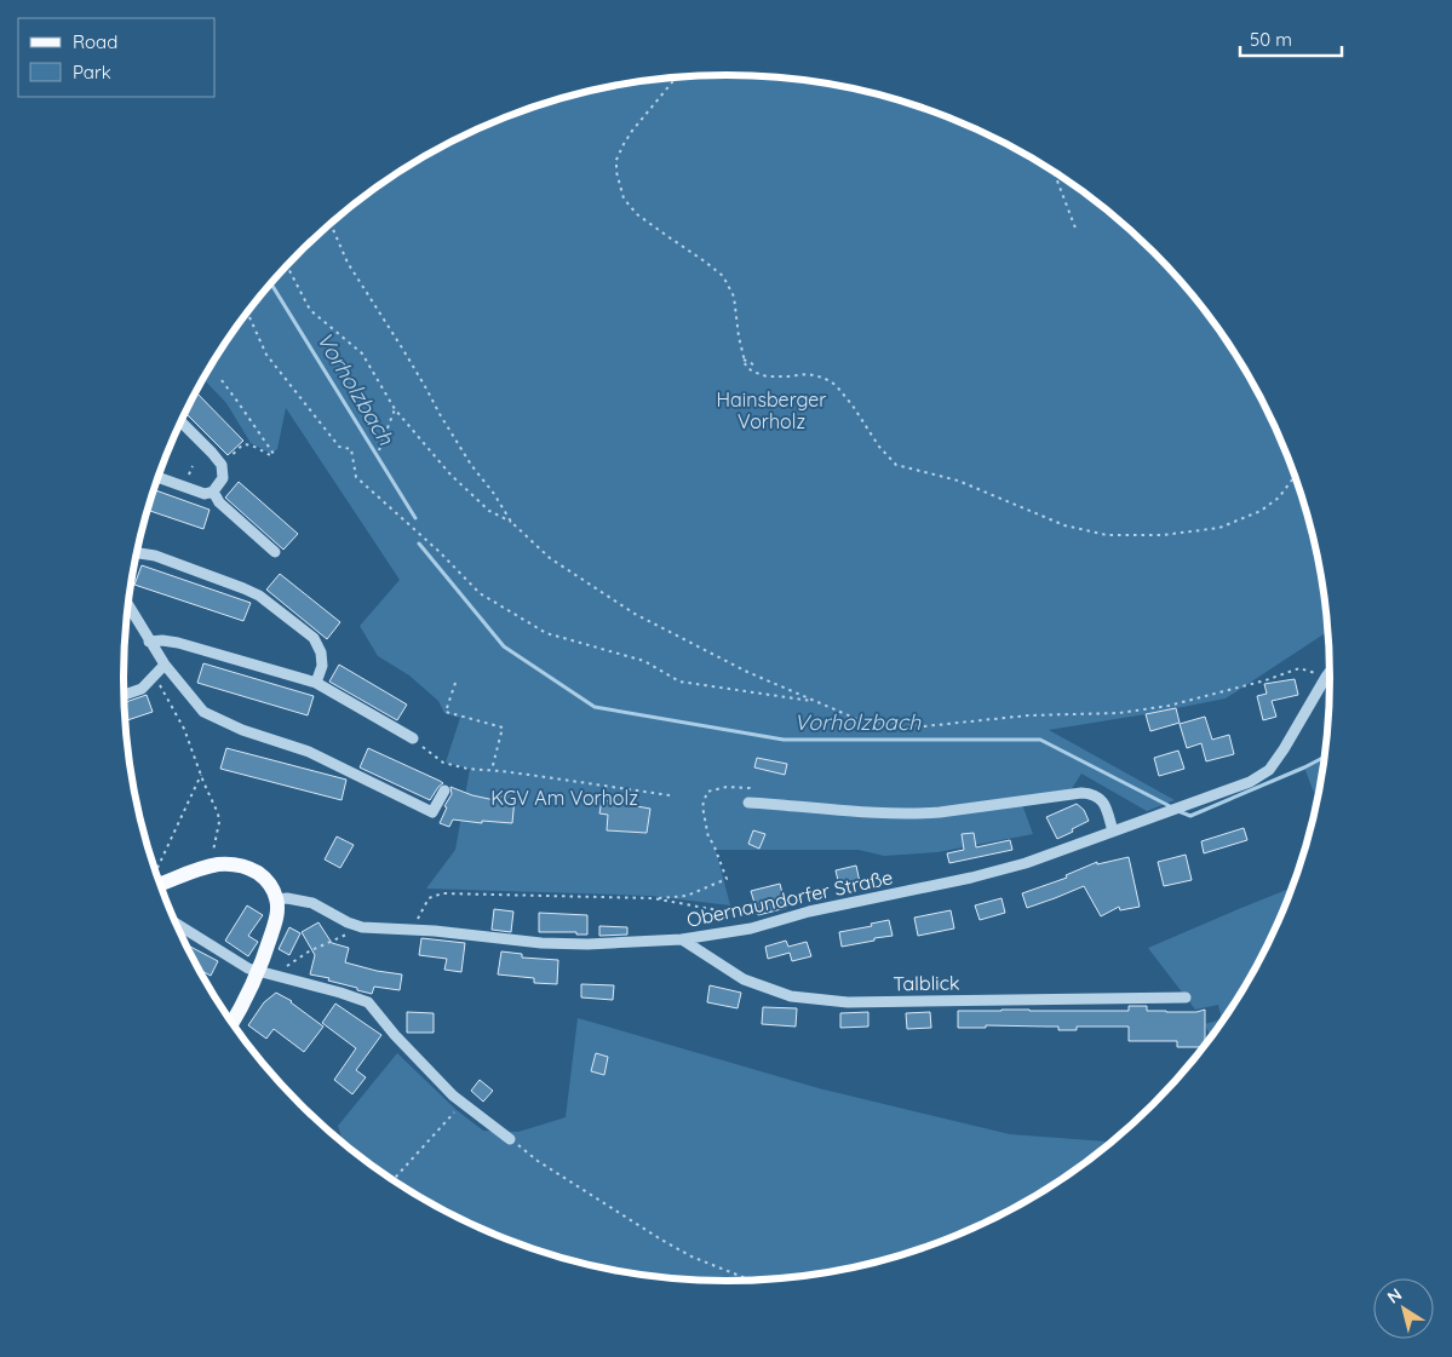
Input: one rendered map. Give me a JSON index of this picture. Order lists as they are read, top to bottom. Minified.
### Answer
{"streets":{"street":["Obernaundorfer Straße","Talblick"]},"crossings":[["Obernaundorfer Straße","Talblick"]],"water":["Vorholzbach"],"parks":["Hainsberger Vorholz","KGV Am Vorholz"],"legend":["Road","Park"],"scale_bar":"50 m","north":"top left"}
